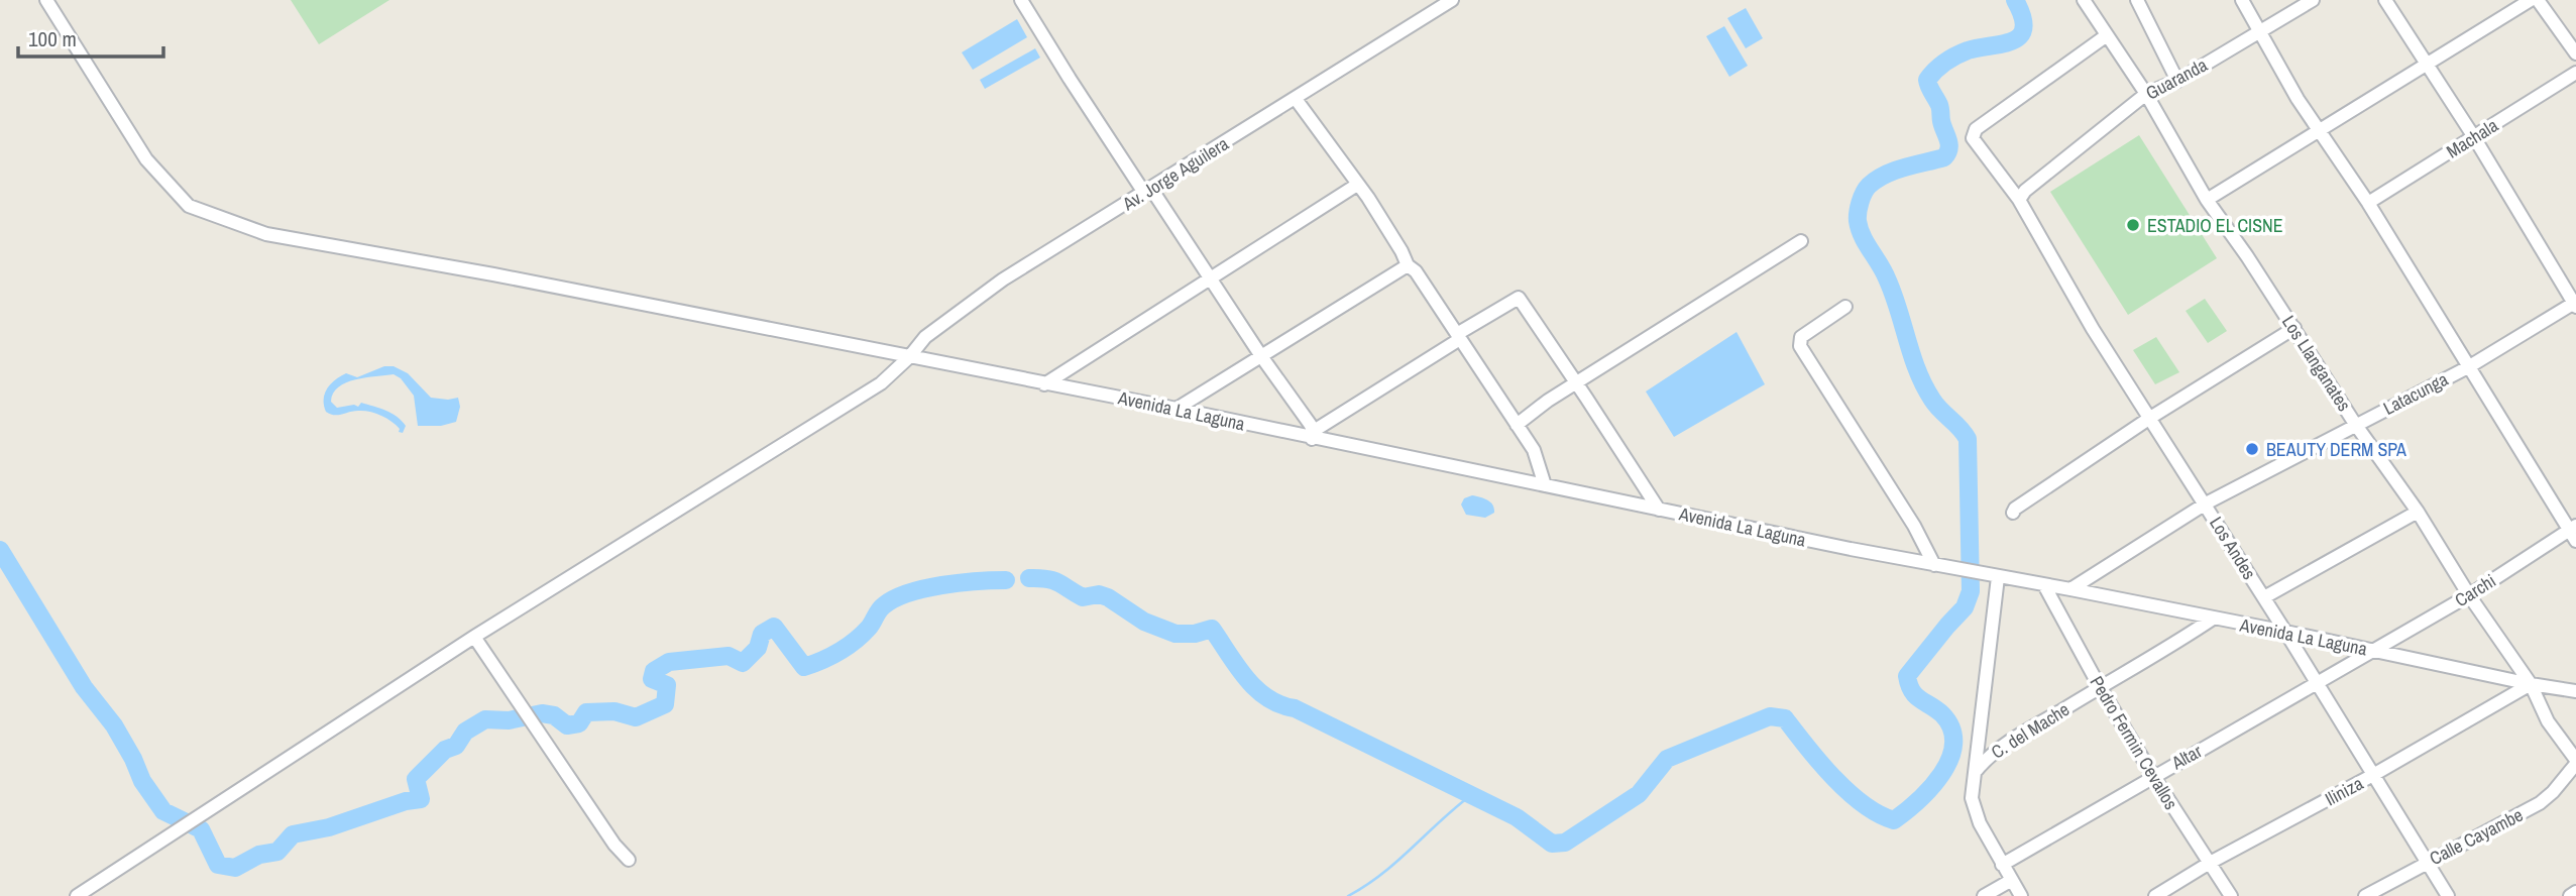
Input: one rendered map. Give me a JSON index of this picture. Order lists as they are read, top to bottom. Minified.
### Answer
{"streets":{"street":["Guaranda","Machala","Av. Jorge Aguilera","Los Llanganates","Latacunga","Avenida La Laguna","Los Andes","Carchi","C. del Mache","Pedro Fermin Cevallos","Altar","Iliniza","Calle Cayambe"]},"crossings":[["Guaranda","Los Llanganates"],["Guaranda","Los Andes"],["Av. Jorge Aguilera","Avenida La Laguna"],["Los Llanganates","Latacunga"],["Los Llanganates","Avenida La Laguna"],["Los Llanganates","Los Andes"],["Los Llanganates","Carchi"],["Los Llanganates","Iliniza"],["Los Llanganates","Calle Cayambe"],["Latacunga","Avenida La Laguna"],["Latacunga","Los Andes"],["Avenida La Laguna","Los Andes"],["Avenida La Laguna","Carchi"],["Avenida La Laguna","C. del Mache"],["Avenida La Laguna","Pedro Fermin Cevallos"],["Avenida La Laguna","Altar"],["Avenida La Laguna","Iliniza"],["Los Andes","Altar"],["Los Andes","Iliniza"],["Los Andes","Calle Cayambe"],["Carchi","Altar"],["C. del Mache","Pedro Fermin Cevallos"],["C. del Mache","Altar"],["Pedro Fermin Cevallos","Altar"],["Pedro Fermin Cevallos","Iliniza"]],"places":["ESTADIO EL CISNE","BEAUTY DERM SPA"],"scale_bar":"100 m"}
